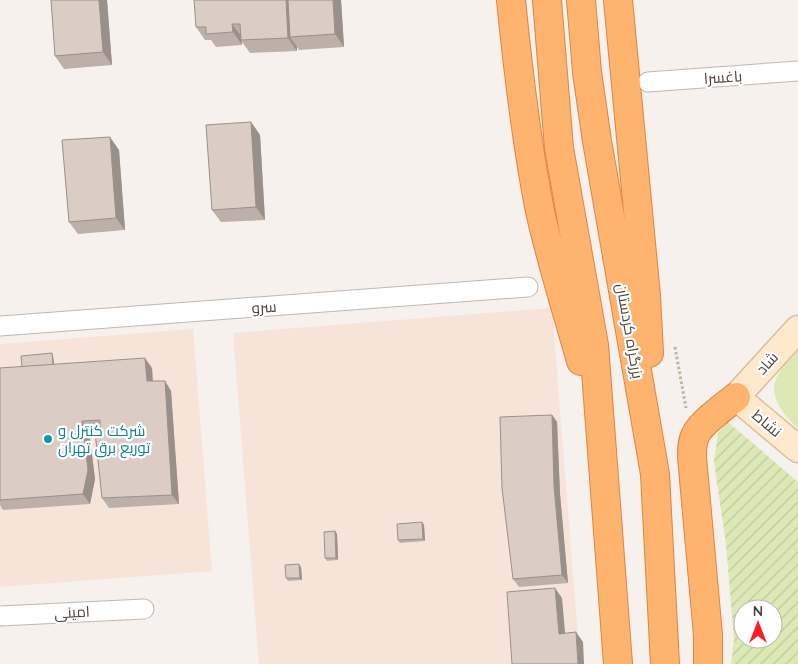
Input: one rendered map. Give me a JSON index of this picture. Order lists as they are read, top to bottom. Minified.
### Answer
{"streets":{"highway":["بزرگراه کردستان"],"main road":["شاد","نشاط"],"street":["باغسرا","سرو","امینی"]},"crossings":[["شاد","نشاط"]],"places":["شرکت کنترل و توریع برق تهران"],"north":"top"}
